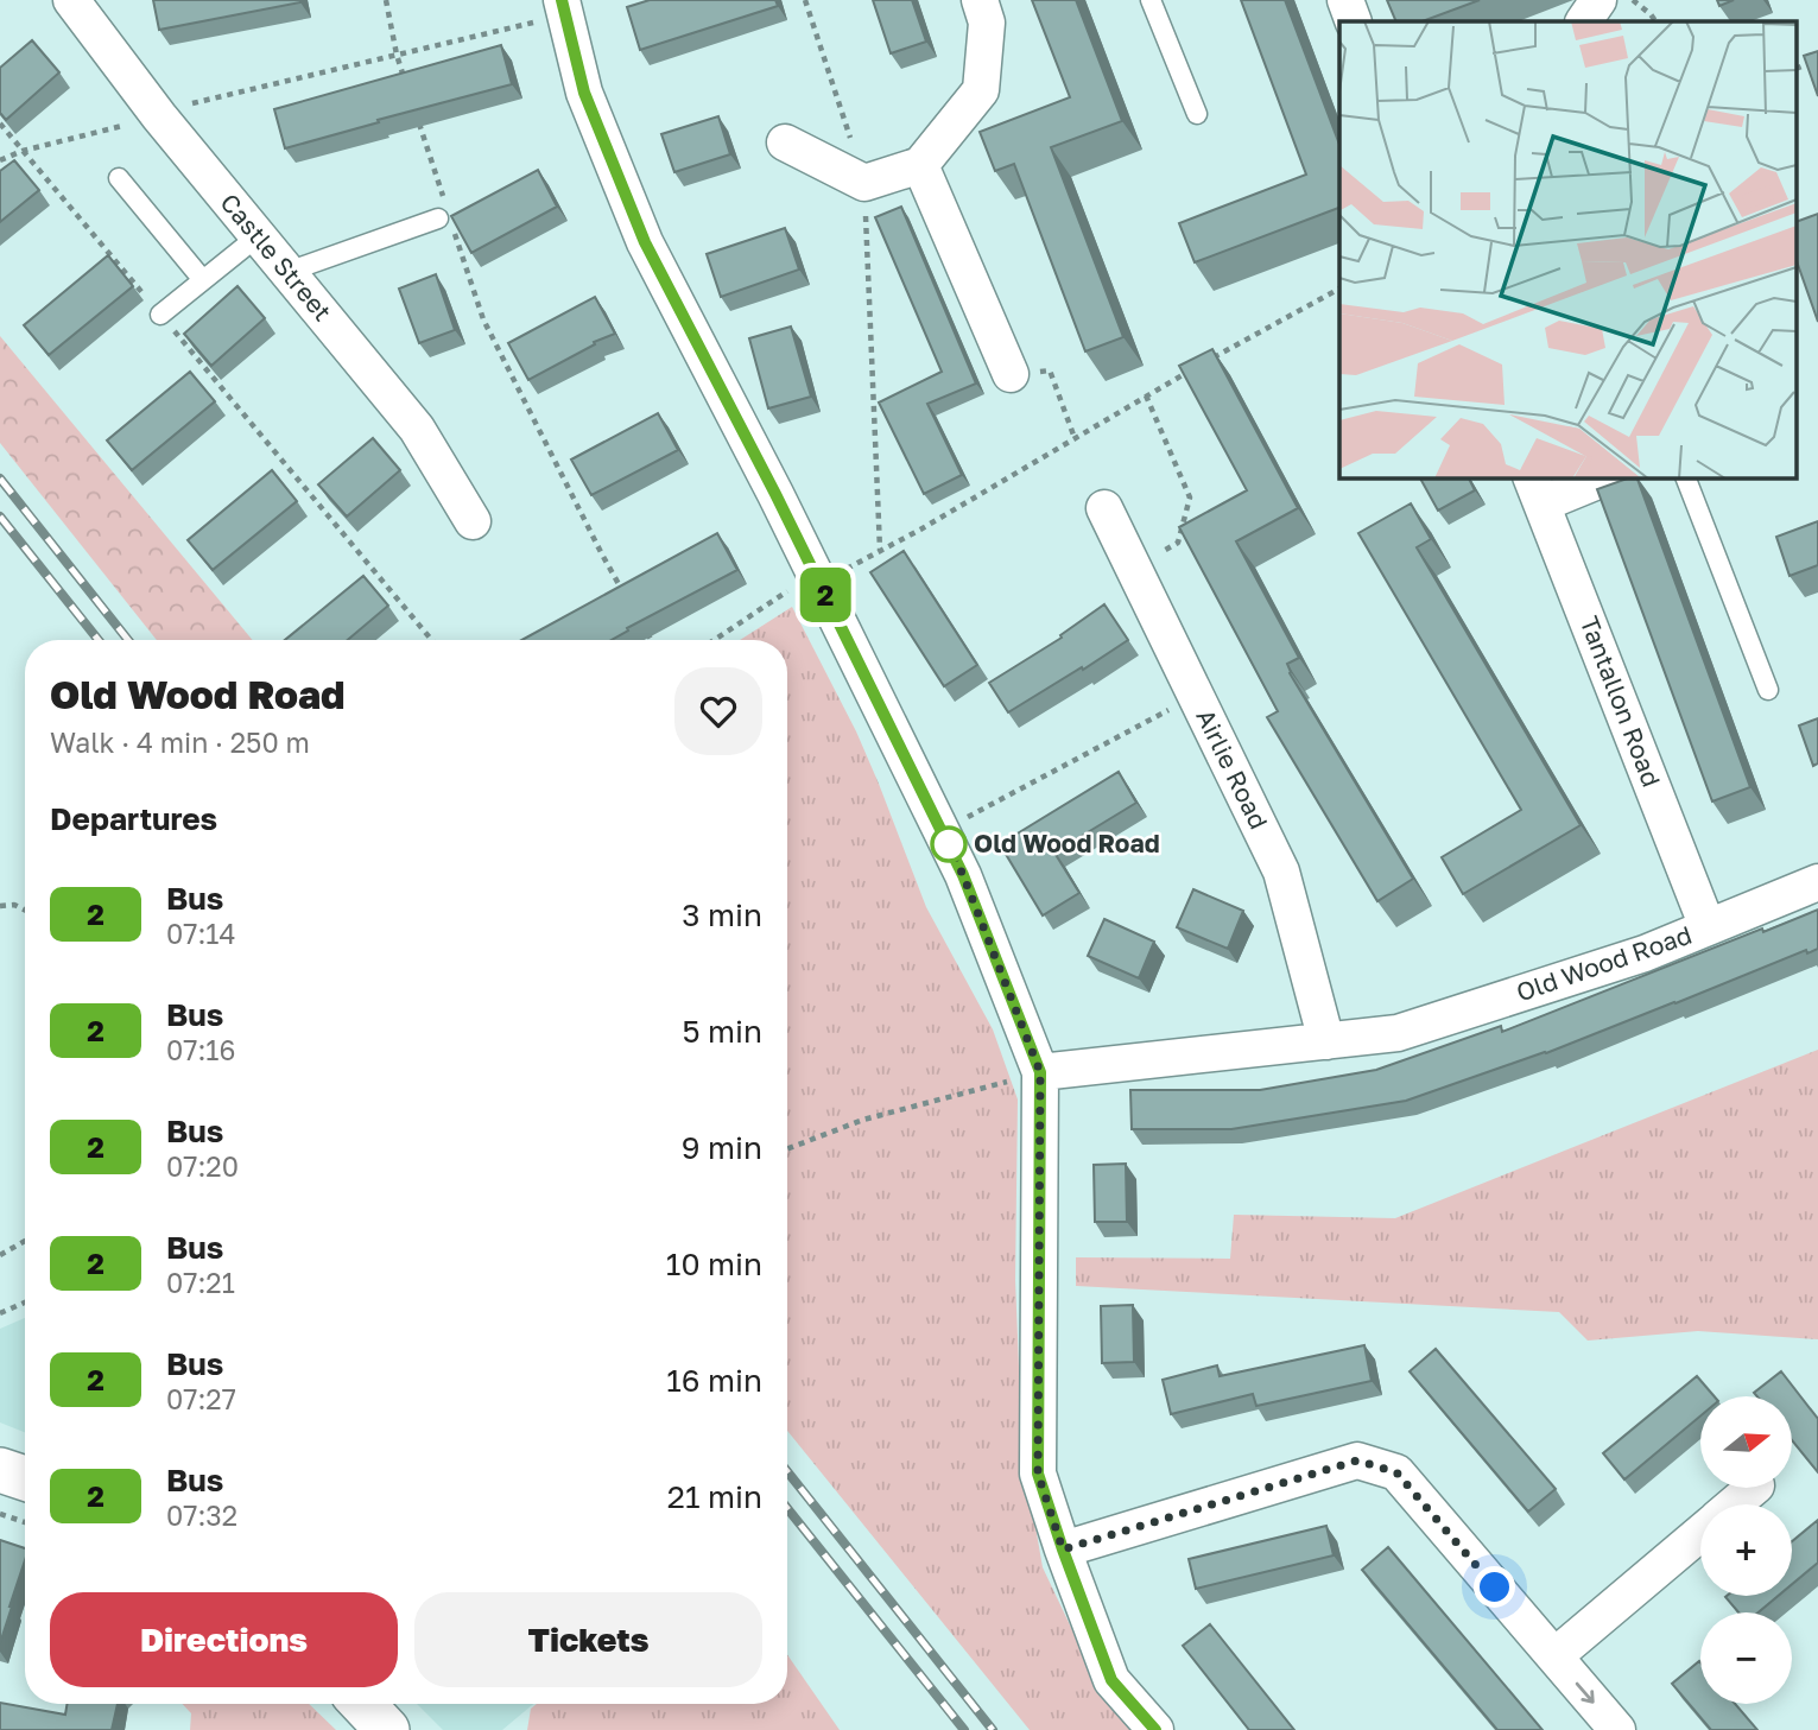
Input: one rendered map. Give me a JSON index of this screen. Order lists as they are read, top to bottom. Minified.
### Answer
{"streets":{"street":["Castle Street","Tantallon Road","Airlie Road","Old Wood Road"]},"crossings":[["Tantallon Road","Old Wood Road"],["Airlie Road","Old Wood Road"]],"places":["Old Wood Road"],"lines":["bus line 2"],"north":"right","page":{"on_map":"2","heading":[["Old Wood Road","Walk · 4 min · 250 m"],"Departures"],"list":[{"mark":"2","name":"Bus","note":"07:14","value":"3 min"},{"mark":"2","name":"Bus","note":"07:16","value":"5 min"},{"mark":"2","name":"Bus","note":"07:20","value":"9 min"},{"mark":"2","name":"Bus","note":"07:21","value":"10 min"},{"mark":"2","name":"Bus","note":"07:27","value":"16 min"},{"mark":"2","name":"Bus","note":"07:32","value":"21 min"}],"map_buttons":["+","−"],"buttons":["Directions","Tickets"]}}
